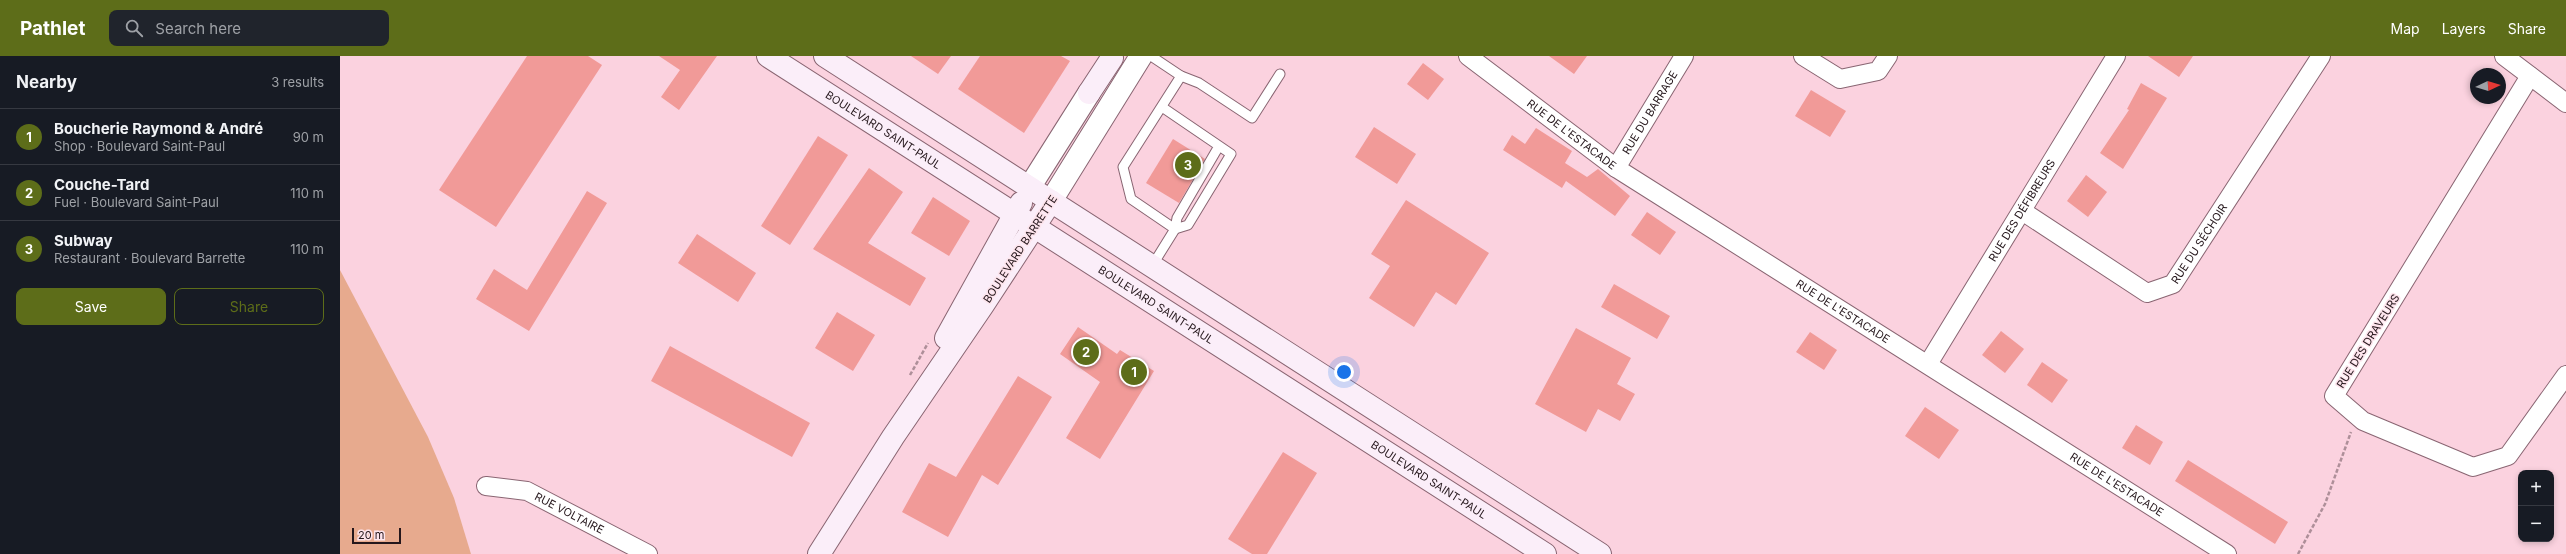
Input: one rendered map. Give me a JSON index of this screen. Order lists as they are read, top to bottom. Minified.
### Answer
{"streets":{"main road":["BOULEVARD SAINT-PAUL","BOULEVARD BARRETTE"],"street":["RUE DU BARRAGE","RUE DE L'ESTACADE","RUE DES DÉFIBREURS","RUE DU SÉCHOIR","RUE DES DRAVEURS","RUE VOLTAIRE"]},"crossings":[["RUE DU BARRAGE","RUE DE L'ESTACADE"],["BOULEVARD SAINT-PAUL","BOULEVARD BARRETTE"],["RUE DE L'ESTACADE","RUE DES DÉFIBREURS"],["RUE DES DÉFIBREURS","RUE DU SÉCHOIR"]],"scale_bar":"20 m","north":"right","page":{"header":"Pathlet","search":"Search here","nav":["Map","Layers","Share"],"heading":["Nearby","3 results"],"list":[{"mark":"1","name":"Boucherie Raymond & André","note":"Shop · Boulevard Saint-Paul","value":"90 m"},{"mark":"2","name":"Couche-Tard","note":"Fuel · Boulevard Saint-Paul","value":"110 m"},{"mark":"3","name":"Subway","note":"Restaurant · Boulevard Barrette","value":"110 m"}],"pins":["3","2","1"],"buttons":["Save","Share"],"map_buttons":["+","−"],"scale":"20 m"}}
